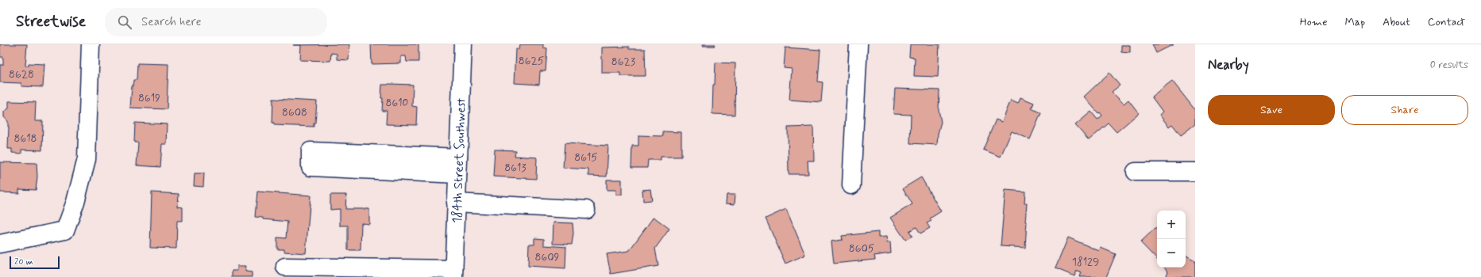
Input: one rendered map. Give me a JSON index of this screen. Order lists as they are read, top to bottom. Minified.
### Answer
{"streets":{"street":["184th Street Southwest"]},"house_numbers":["8625","8623","8628","8619","8610","8608","8618","8615","8613","8605","8609","18129"],"scale_bar":"20 m","page":{"header":"Streetwise","search":"Search here","nav":["Home","Map","About","Contact"],"heading":["Nearby","0 results"],"buttons":["Save","Share"],"map_buttons":["+","−"],"scale":"20 m"}}
